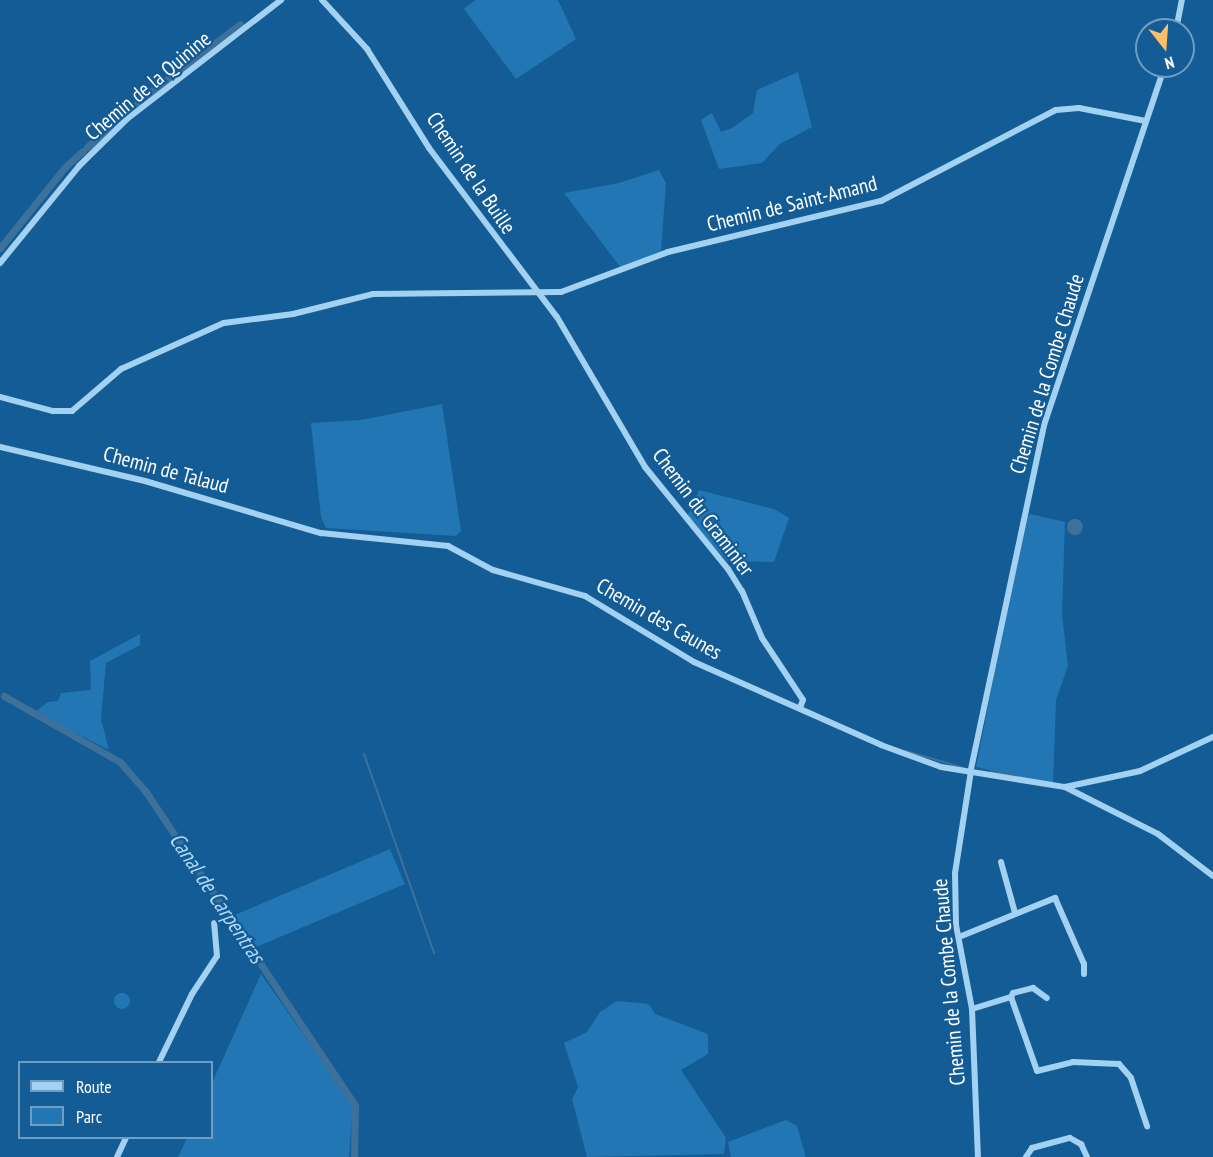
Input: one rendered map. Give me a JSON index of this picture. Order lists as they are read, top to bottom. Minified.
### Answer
{"streets":{"street":["Chemin de la Quinine","Chemin de la Buille","Chemin de Saint-Amand","Chemin de la Combe Chaude","Chemin de Talaud","Chemin du Graminier","Chemin des Caunes"]},"crossings":[["Chemin de la Buille","Chemin de Saint-Amand"],["Chemin de la Buille","Chemin du Graminier"],["Chemin de Saint-Amand","Chemin de la Combe Chaude"],["Chemin de la Combe Chaude","Chemin des Caunes"],["Chemin de Talaud","Chemin des Caunes"],["Chemin du Graminier","Chemin des Caunes"]],"water":["Canal de Carpentras"],"legend":["Route","Parc"],"north":"bottom"}
